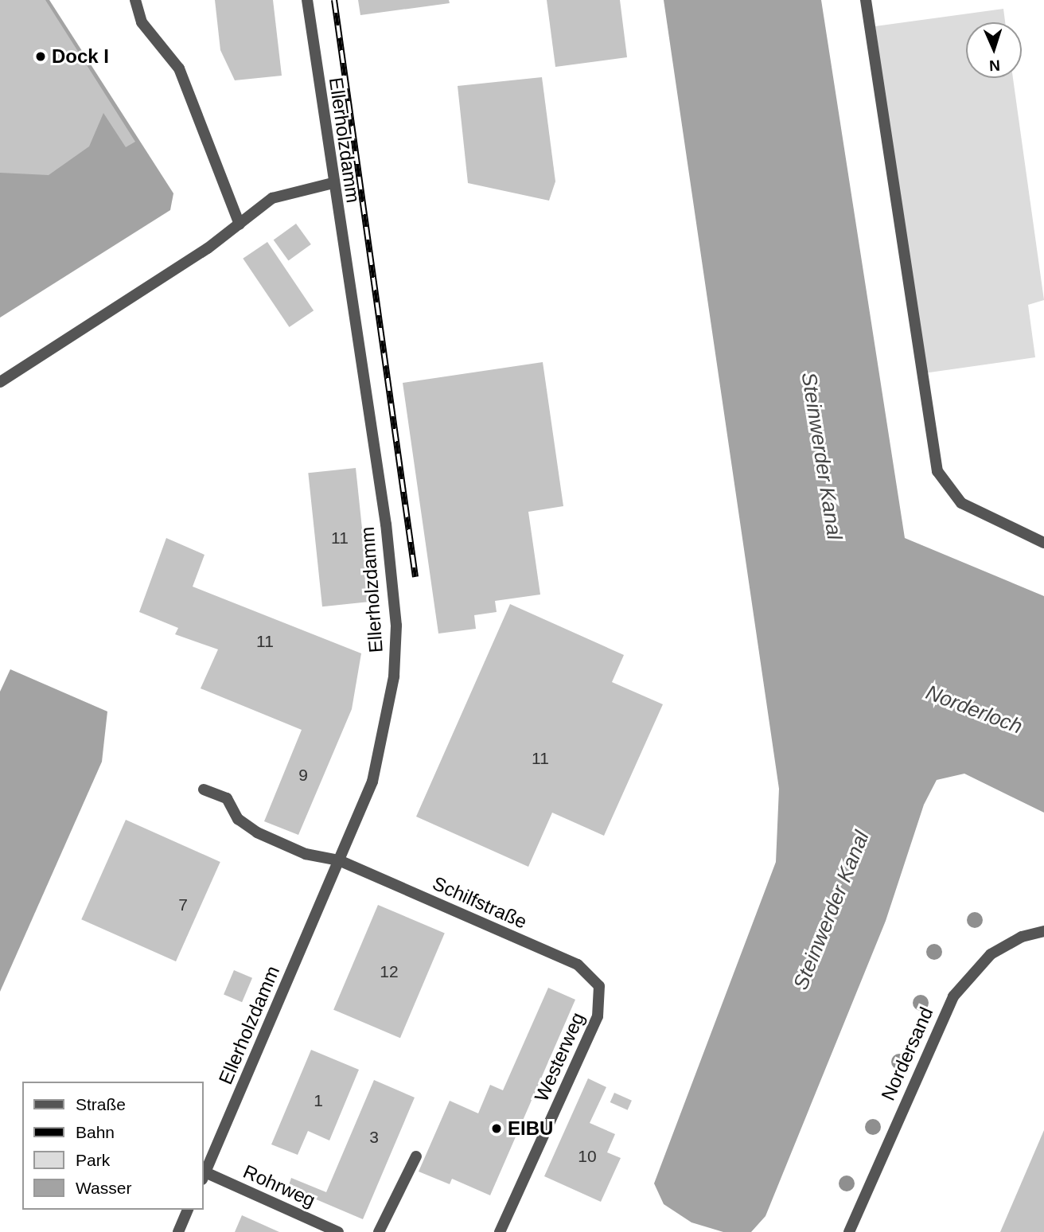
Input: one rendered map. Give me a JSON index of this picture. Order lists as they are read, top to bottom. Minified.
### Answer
{"streets":{"street":["Ellerholzdamm","Schilfstraße","Nordersand","Westerweg","Rohrweg"]},"crossings":[["Ellerholzdamm","Schilfstraße"],["Ellerholzdamm","Rohrweg"],["Schilfstraße","Westerweg"]],"water":["Steinwerder Kanal","Norderloch"],"places":["Dock I","EIBU"],"house_numbers":["11","11","11","9","7","12","1","3","10"],"legend":["Straße","Bahn","Park","Wasser"],"north":"bottom"}
